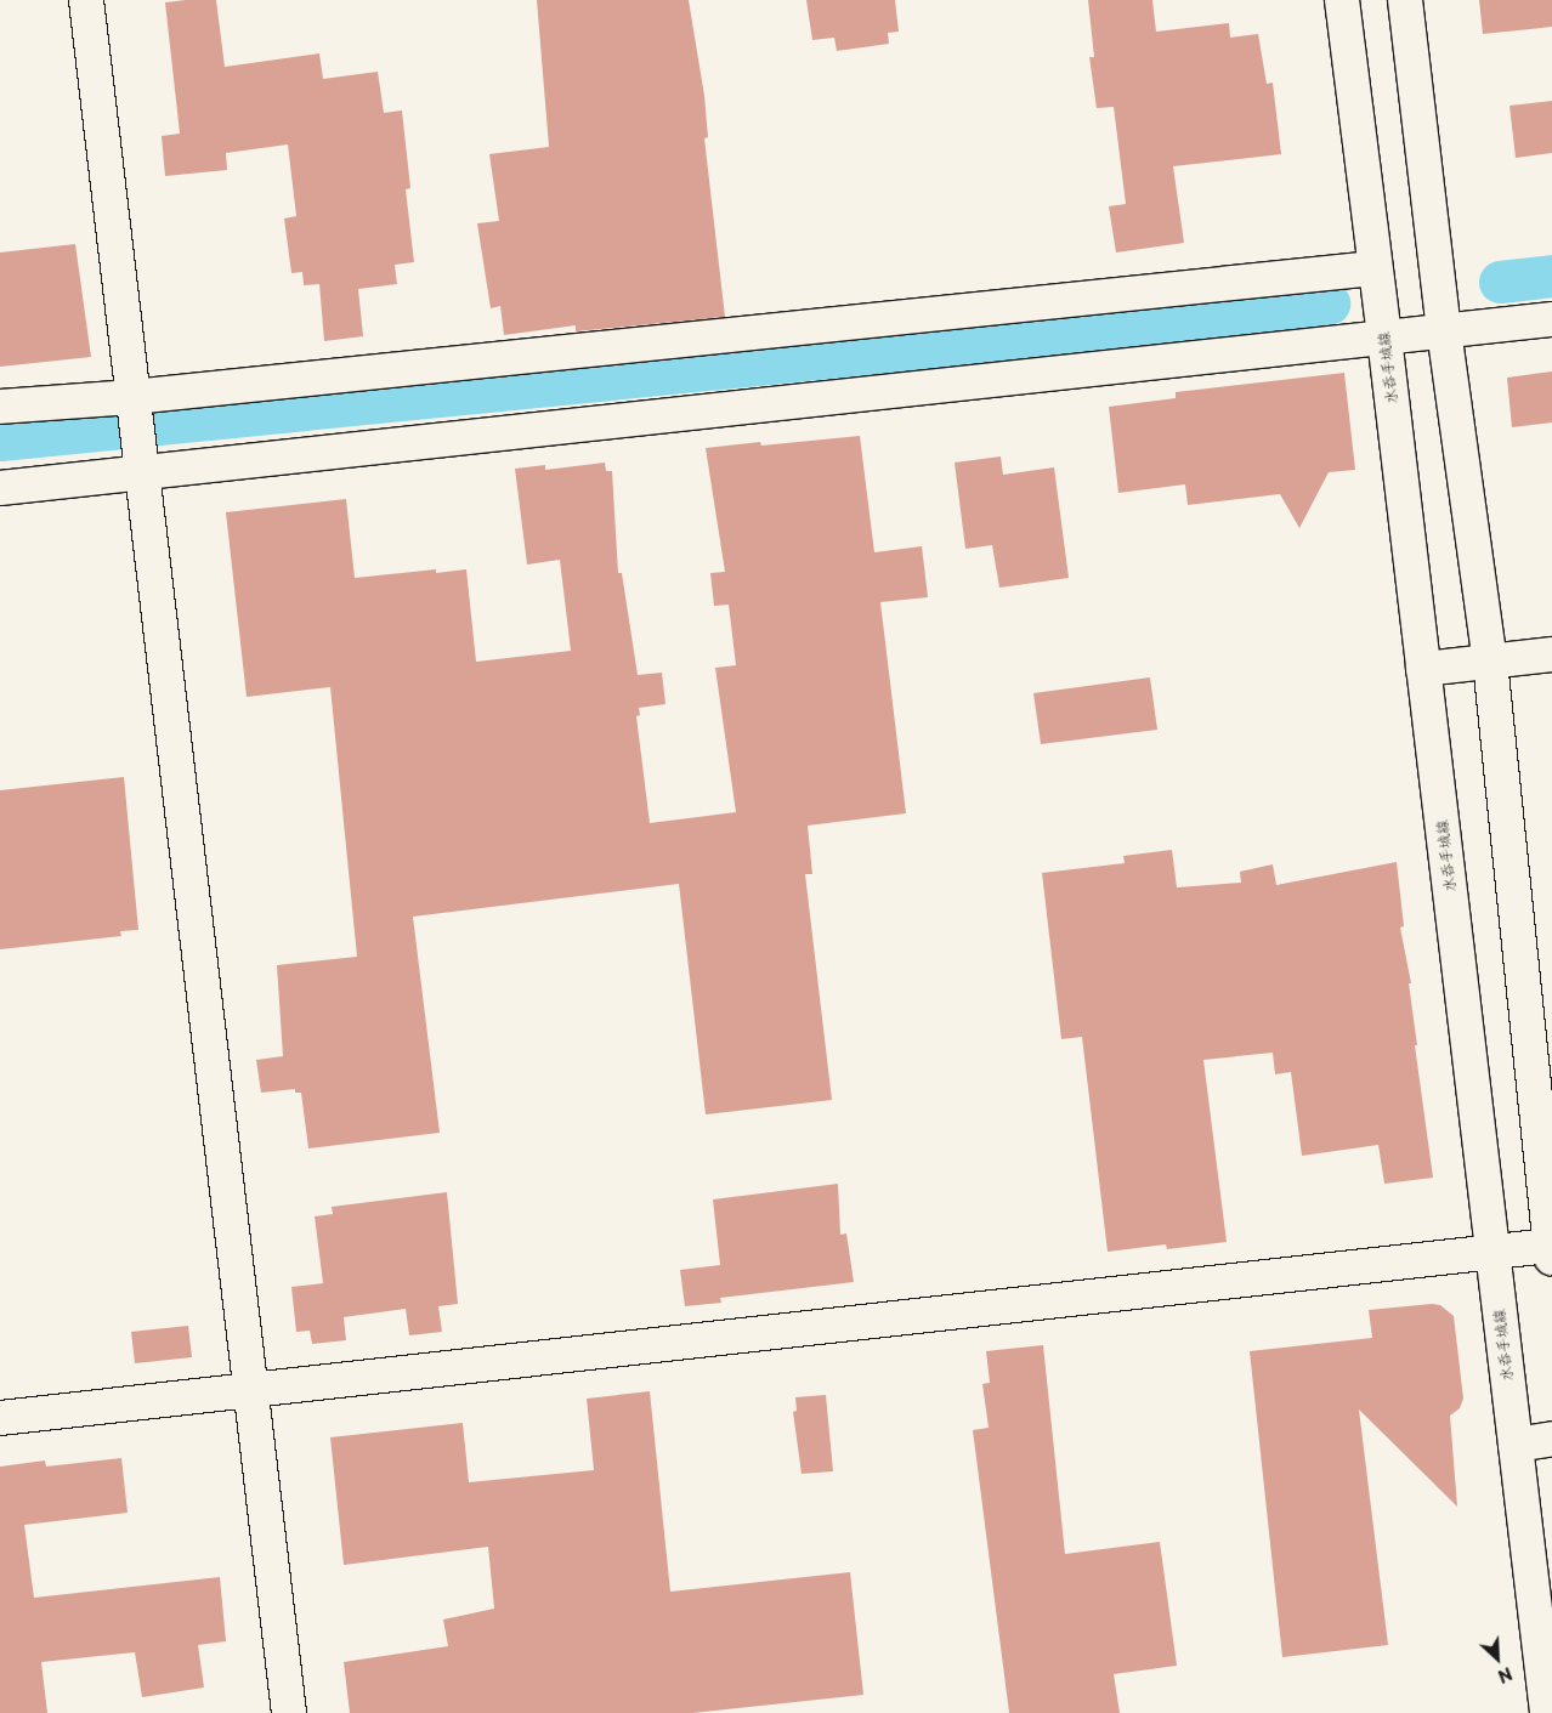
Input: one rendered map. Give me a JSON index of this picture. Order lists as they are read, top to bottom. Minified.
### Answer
{"streets":{"street":["水呑手城線"]},"north":"bottom right"}
